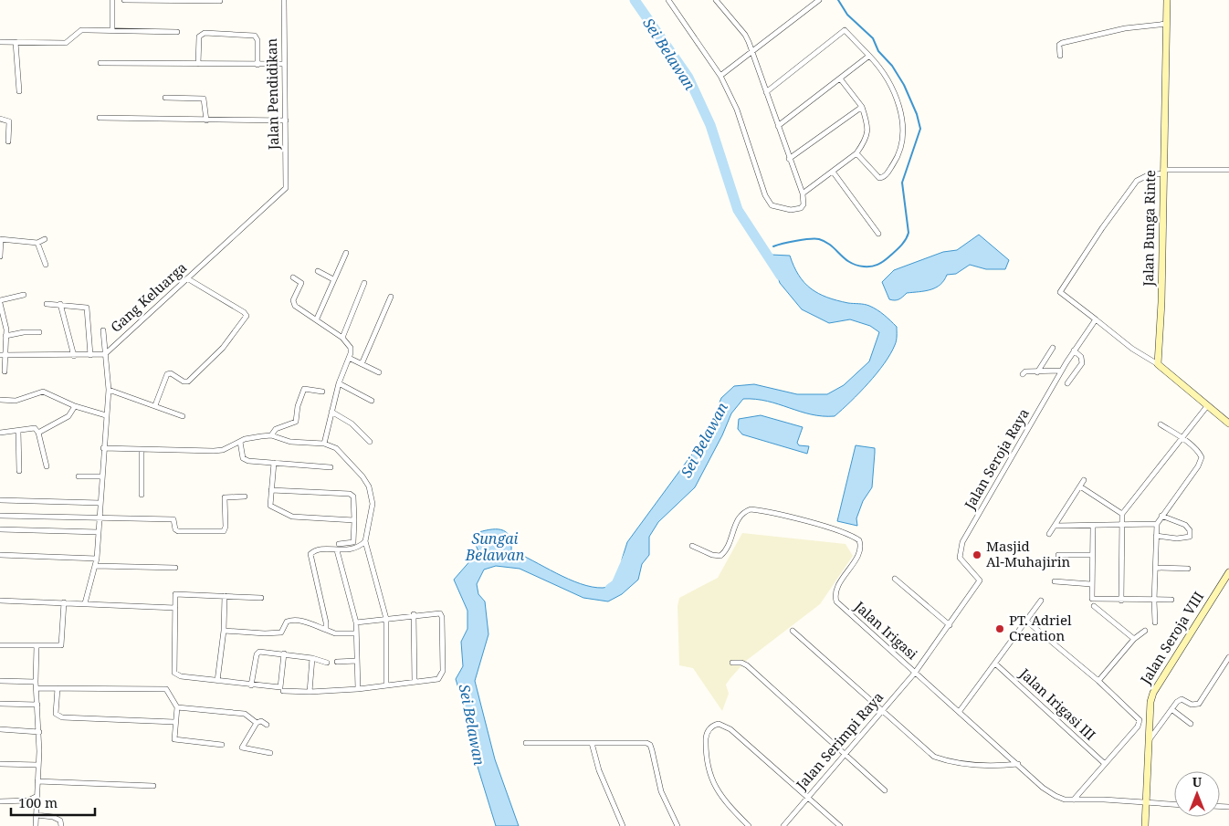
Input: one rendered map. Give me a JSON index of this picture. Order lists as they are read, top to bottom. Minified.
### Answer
{"streets":{"street":["Jalan Pendidikan","Jalan Bunga Rinte","Gang Keluarga","Jalan Seroja Raya","Jalan Irigasi","Jalan Seroja VIII","Jalan Irigasi III","Jalan Serimpi Raya"]},"crossings":[["Jalan Pendidikan","Gang Keluarga"],["Jalan Seroja Raya","Jalan Irigasi"],["Jalan Seroja Raya","Jalan Serimpi Raya"],["Jalan Irigasi","Jalan Seroja VIII"],["Jalan Irigasi","Jalan Serimpi Raya"]],"water":["Sei Belawan","Sungai Belawan"],"places":["Masjid Al-Muhajirin","PT. Adriel Creation"],"scale_bar":"100 m","north":"top"}
